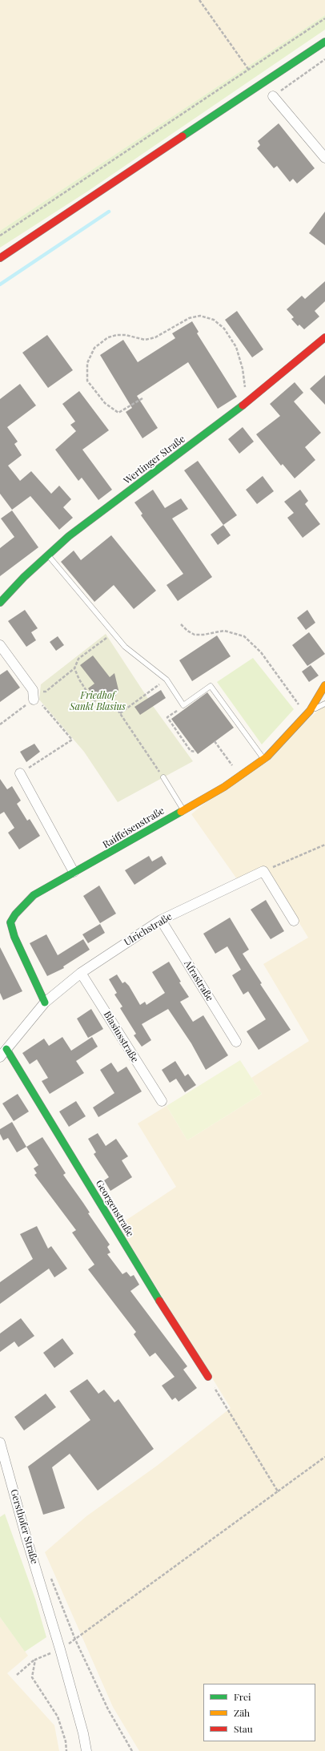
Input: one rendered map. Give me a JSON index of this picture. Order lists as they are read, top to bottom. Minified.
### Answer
{"streets":{"street":["Wertinger Straße","Raiffeisenstraße","Ulrichstraße","Afrastraße","Blasiusstraße","Georgenstraße","Gersthofer Straße"]},"crossings":[["Raiffeisenstraße","Ulrichstraße"],["Ulrichstraße","Afrastraße"],["Ulrichstraße","Blasiusstraße"],["Ulrichstraße","Georgenstraße"]],"parks":["Friedhof Sankt Blasius"],"legend":["Frei","Zäh","Stau"]}
